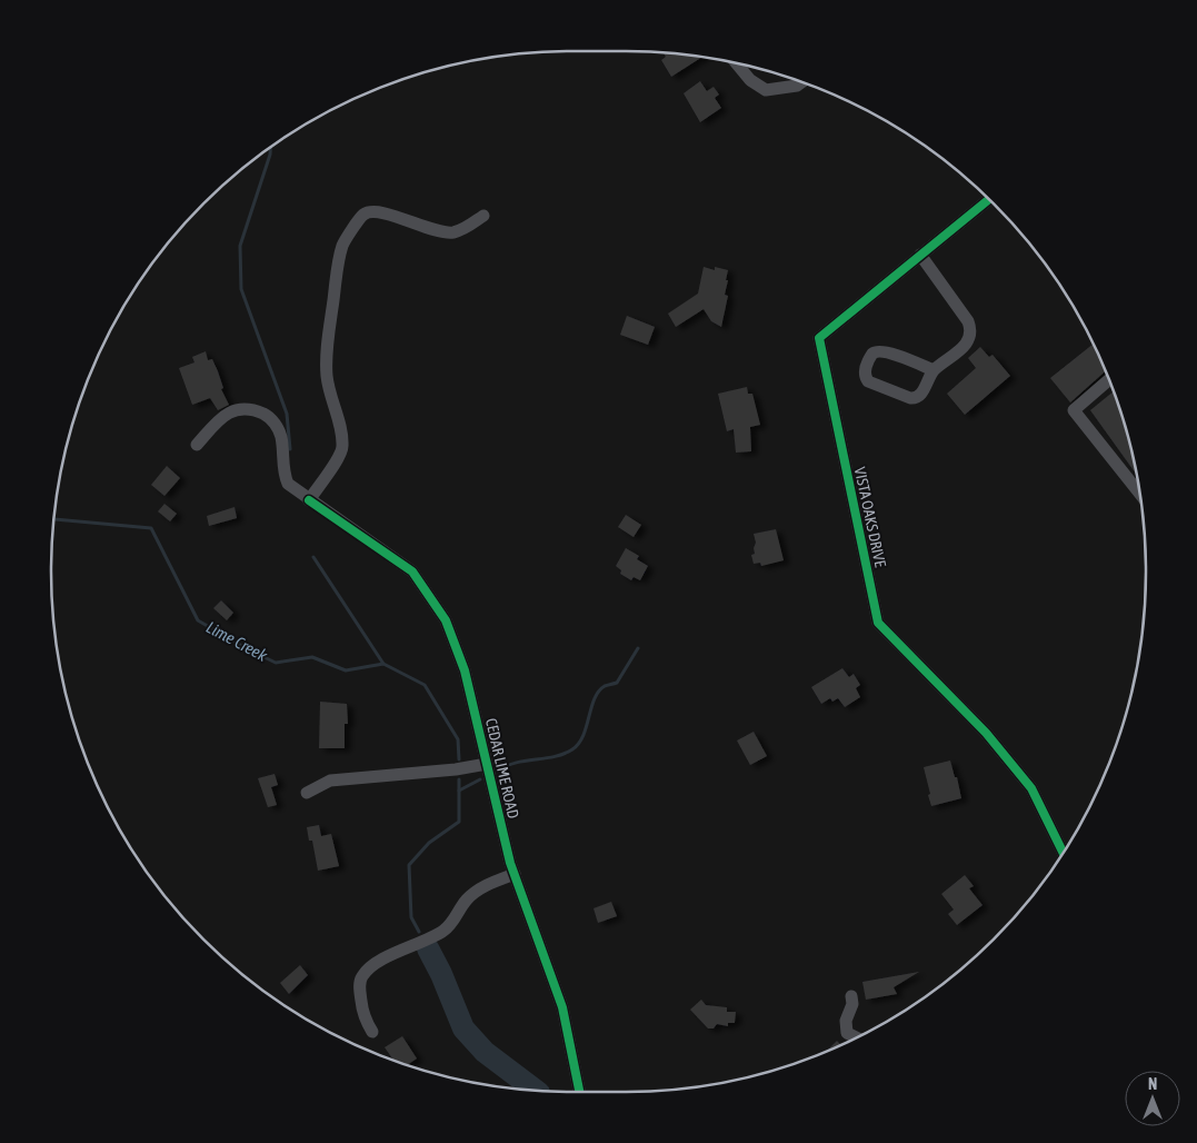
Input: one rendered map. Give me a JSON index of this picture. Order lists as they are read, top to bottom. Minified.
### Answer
{"streets":{"street":["VISTA OAKS DRIVE","CEDAR LIME ROAD"]},"water":["Lime Creek"],"north":"top"}
